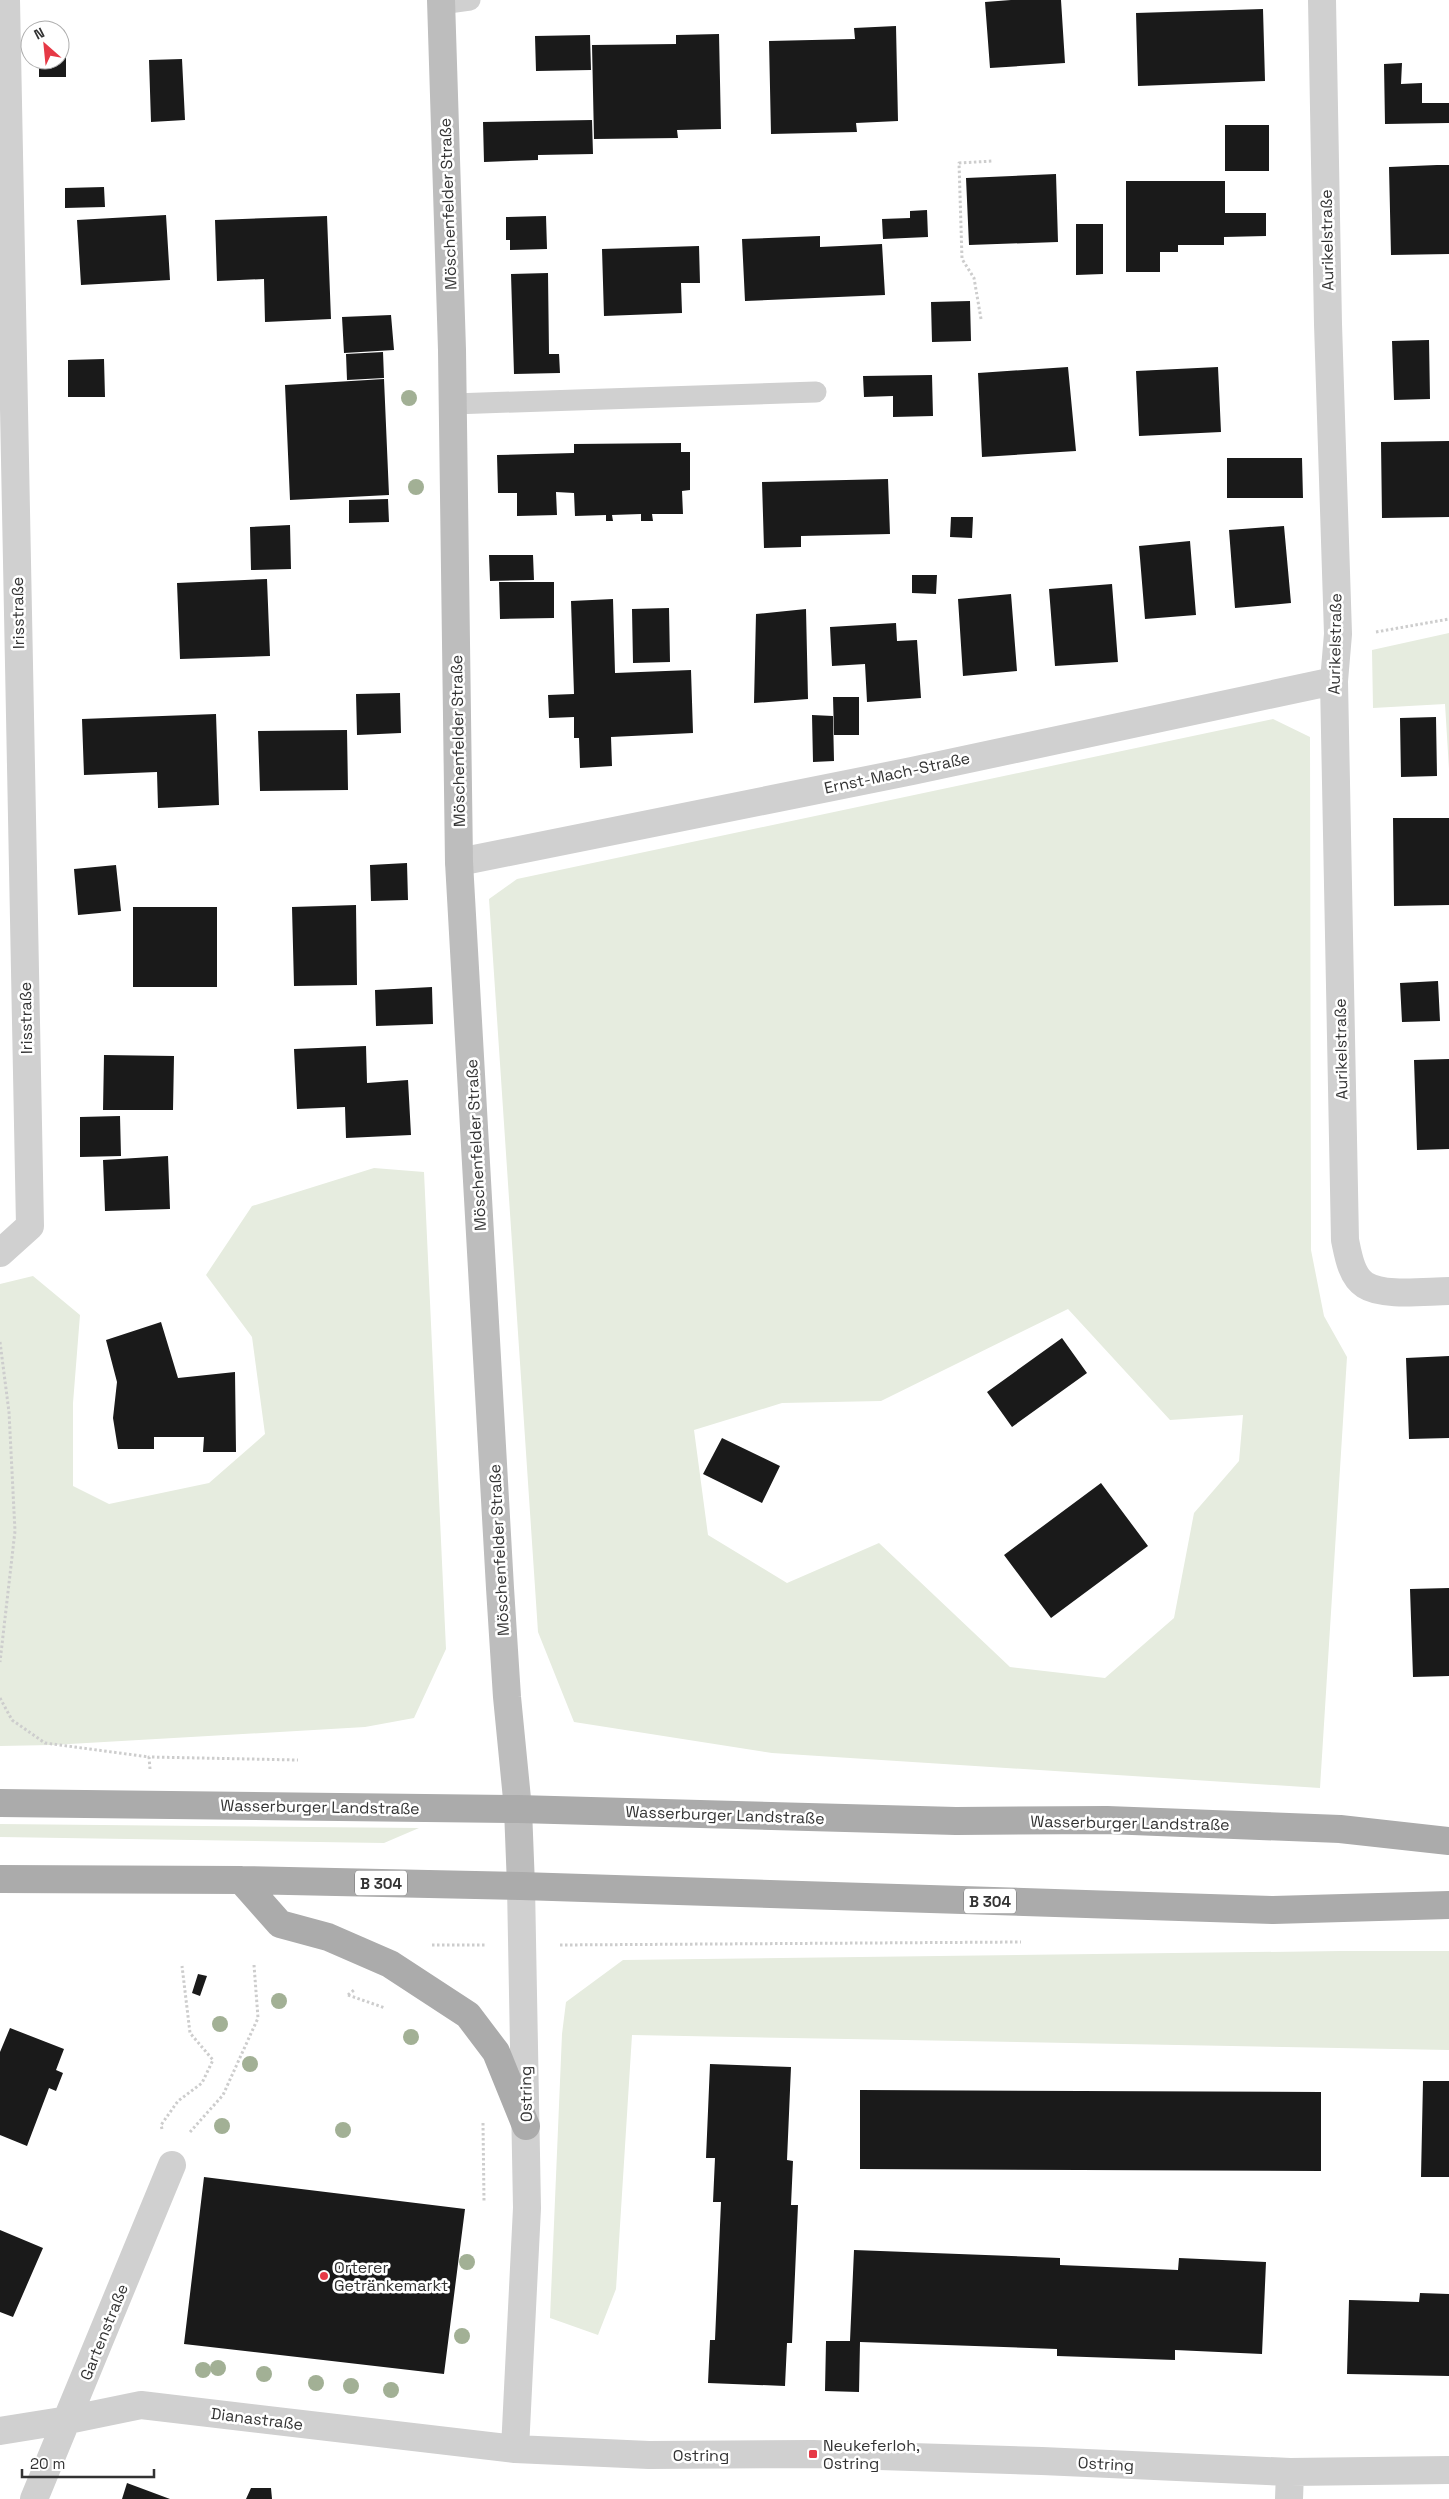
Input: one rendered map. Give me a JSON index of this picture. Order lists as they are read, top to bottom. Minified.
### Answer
{"streets":{"main road":["Wasserburger Landstraße","B 304"],"street":["Möschenfelder Straße","Aurikelstraße","Irisstraße","Ernst-Mach-Straße","Ostring","Gartenstraße","Dianastraße"]},"crossings":[["Möschenfelder Straße","Ernst-Mach-Straße"],["Möschenfelder Straße","Wasserburger Landstraße"],["Möschenfelder Straße","B 304"],["Möschenfelder Straße","Ostring"],["Aurikelstraße","Ernst-Mach-Straße"],["B 304","Ostring"],["Ostring","Dianastraße"],["Gartenstraße","Dianastraße"]],"places":{"other":["Orterer Getränkemarkt"],"transit":["Neukeferloh, Ostring"]},"scale_bar":"20 m","north":"top left"}
